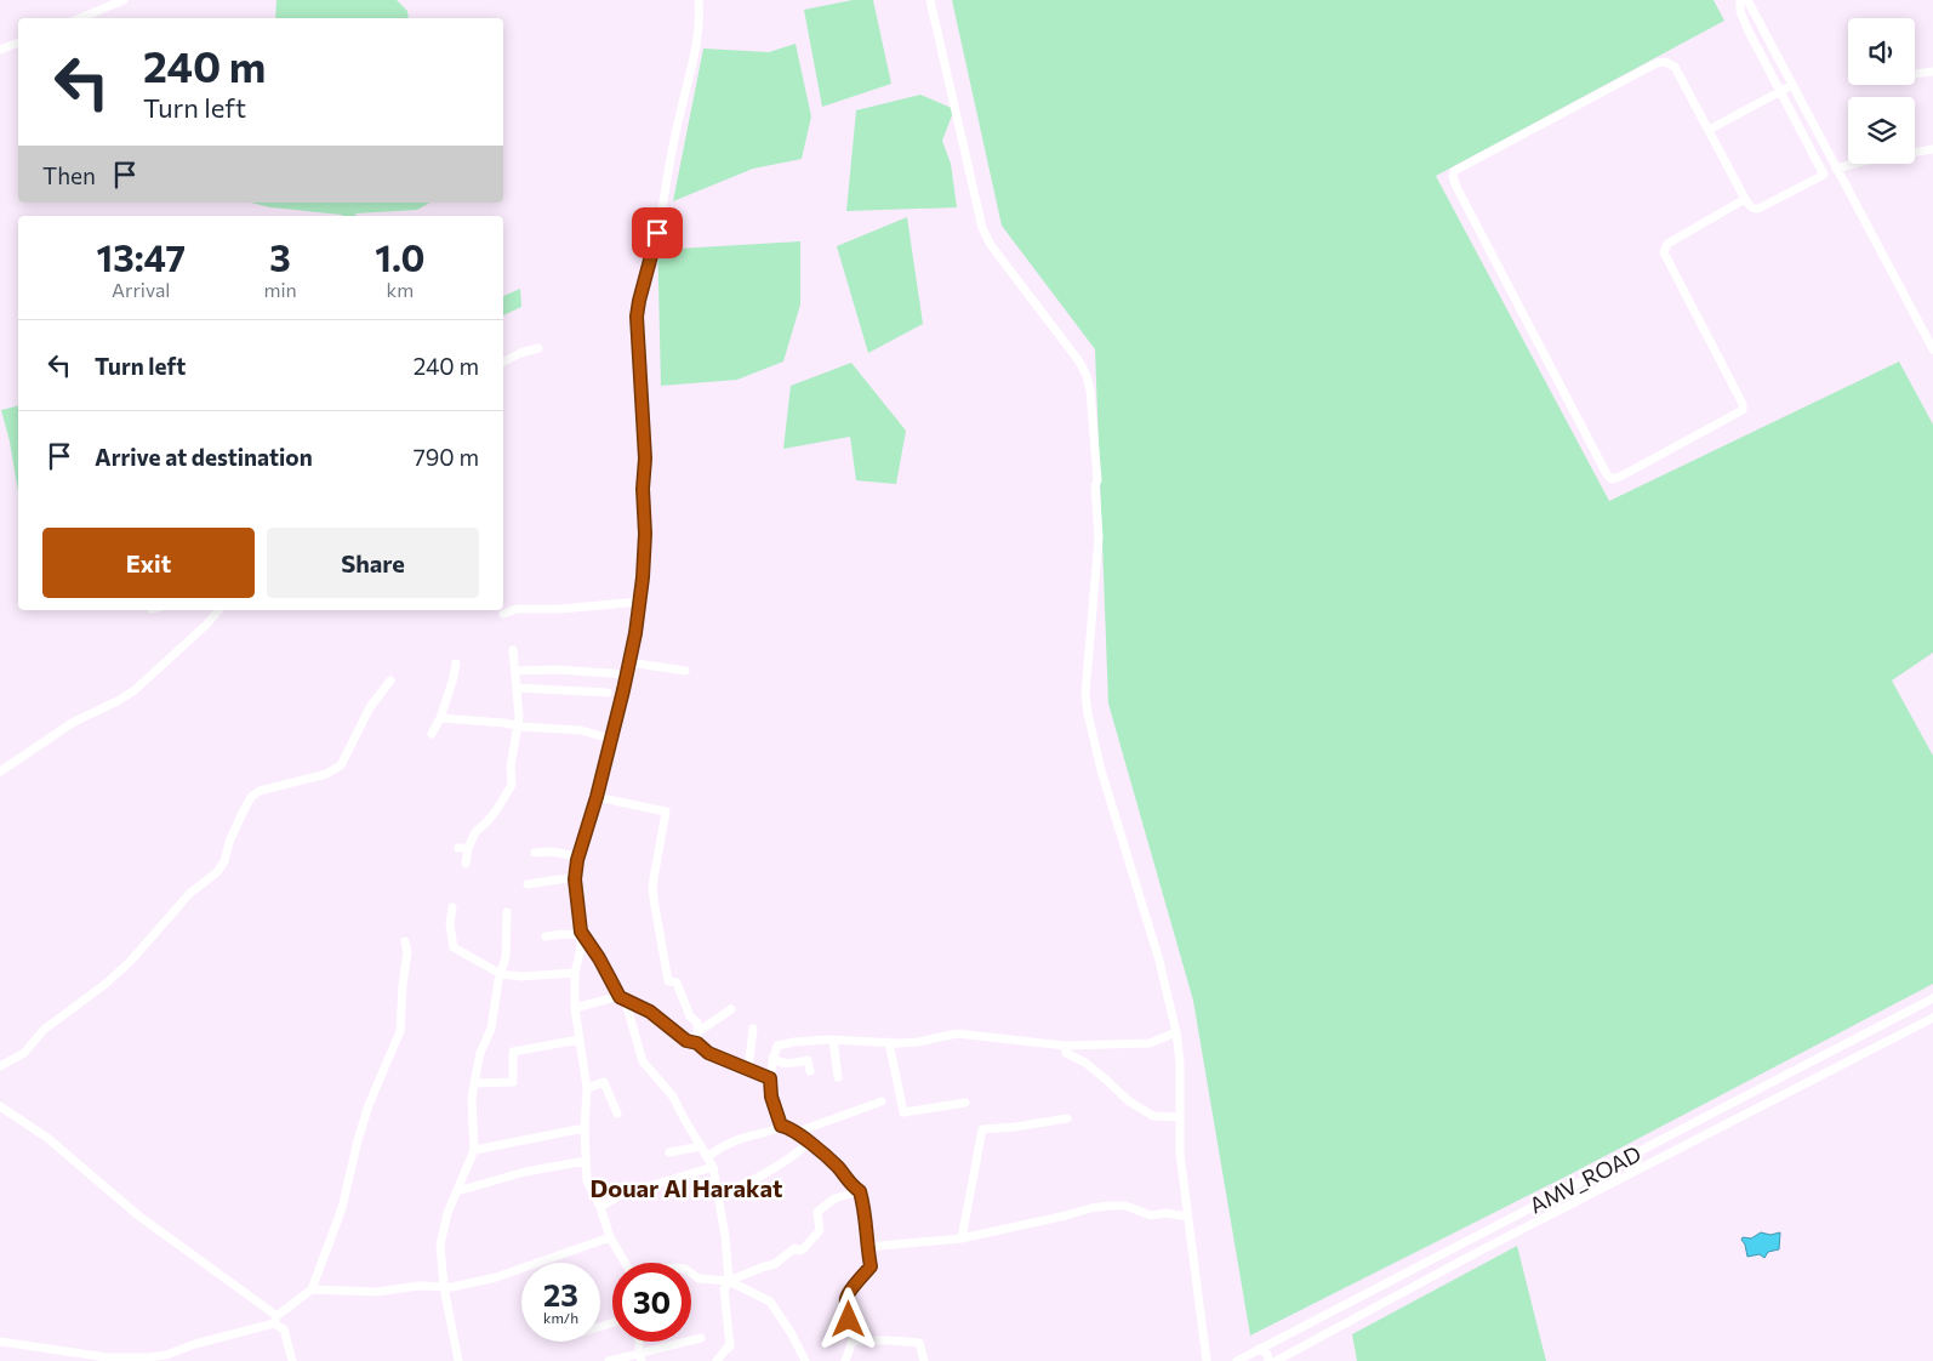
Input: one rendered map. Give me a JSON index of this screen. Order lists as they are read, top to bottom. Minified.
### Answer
{"streets":{"street":["AMV_ROAD"]},"districts":["Douar Al Harakat"],"page":{"turn":["240 m","Turn left"],"then":"Then","eta":["13:47","Arrival","3","min","1.0","km"],"list":[{"name":"Turn left","value":"240 m"},{"name":"Arrive at destination","value":"790 m"}],"buttons":["Exit","Share"],"speed":"23 km/h","limit":"30"}}
